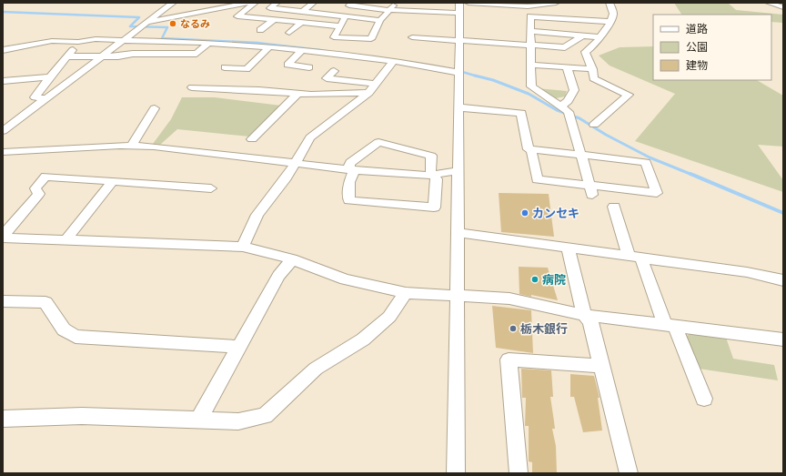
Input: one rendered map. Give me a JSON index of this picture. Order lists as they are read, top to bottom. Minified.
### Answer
{"places":["なるみ","カンセキ","病院","栃木銀行"],"legend":["道路","公園","建物"]}
